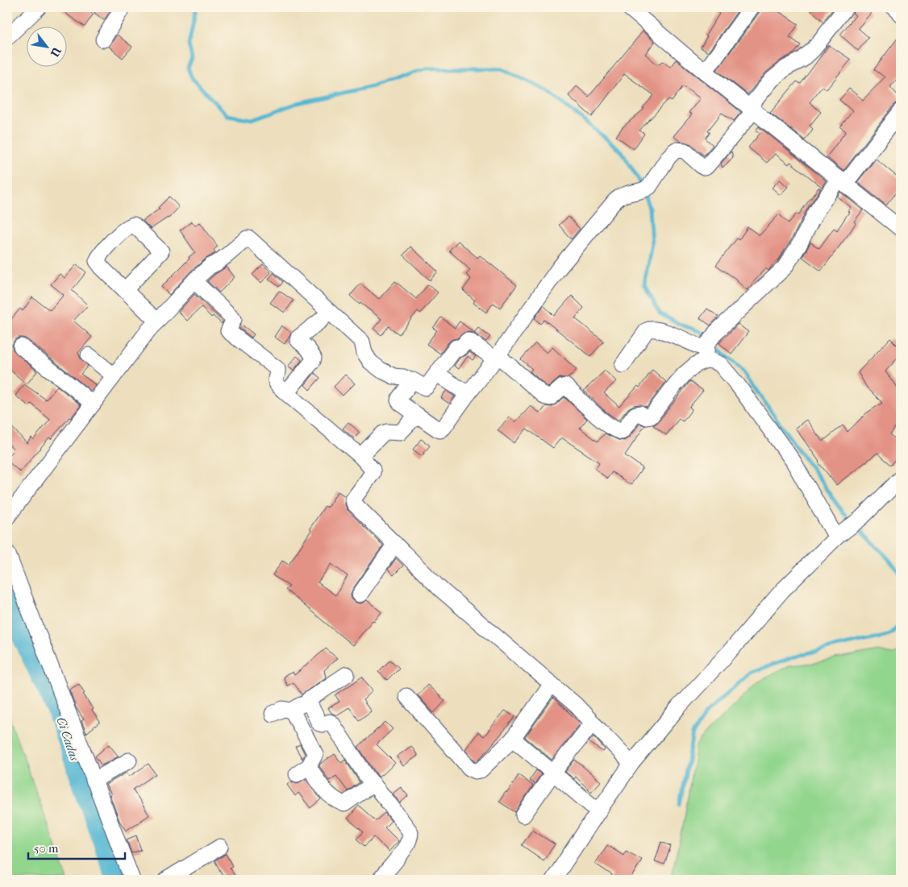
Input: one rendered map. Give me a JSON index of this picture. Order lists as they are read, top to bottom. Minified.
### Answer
{"water":["Ci Cadas"],"scale_bar":"50 m","north":"bottom right"}
